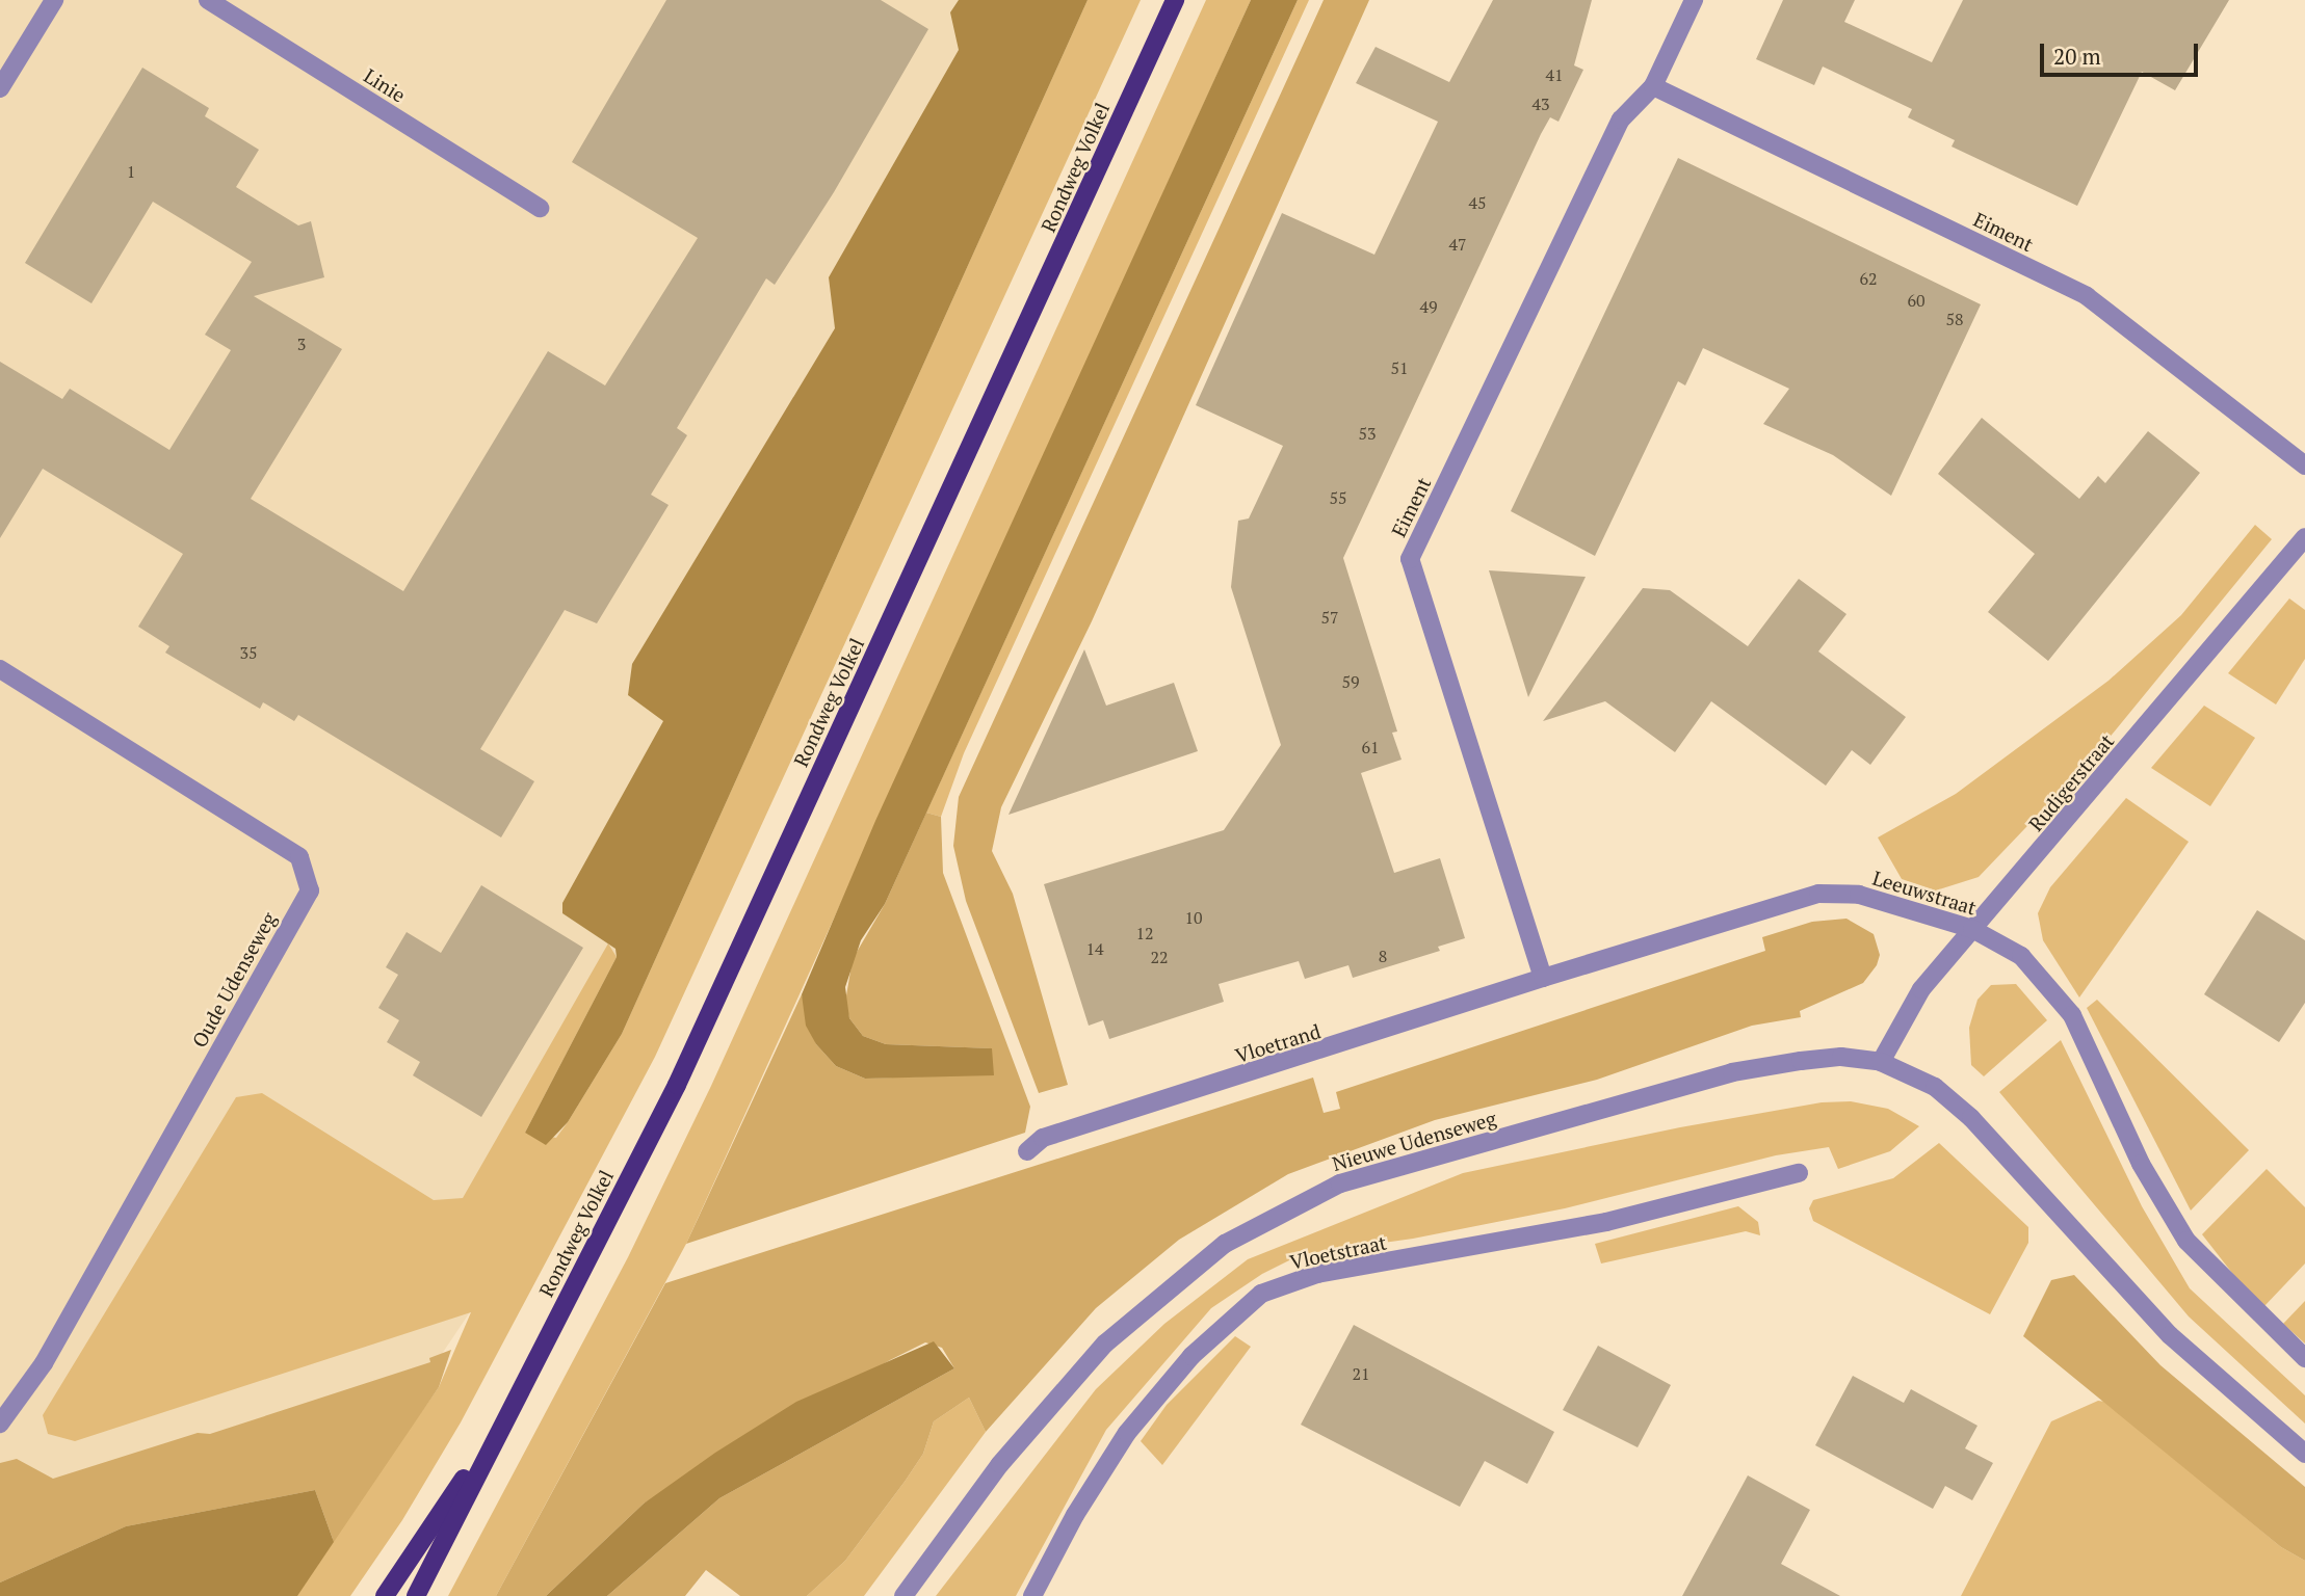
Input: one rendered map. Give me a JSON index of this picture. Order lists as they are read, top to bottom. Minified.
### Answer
{"streets":{"main road":["Rondweg Volkel"],"street":["Linie","Eiment","Rudigerstraat","Leeuwstraat","Oude Udenseweg","Vloetrand","Nieuwe Udenseweg","Vloetstraat"]},"crossings":[["Eiment","Leeuwstraat"],["Eiment","Vloetrand"],["Rudigerstraat","Leeuwstraat"],["Rudigerstraat","Nieuwe Udenseweg"],["Leeuwstraat","Vloetrand"]],"house_numbers":["41","43","1","45","47","62","60","49","58","3","51","53","55","57","35","59","61","10","12","14","8","22","21"],"scale_bar":"20 m"}
